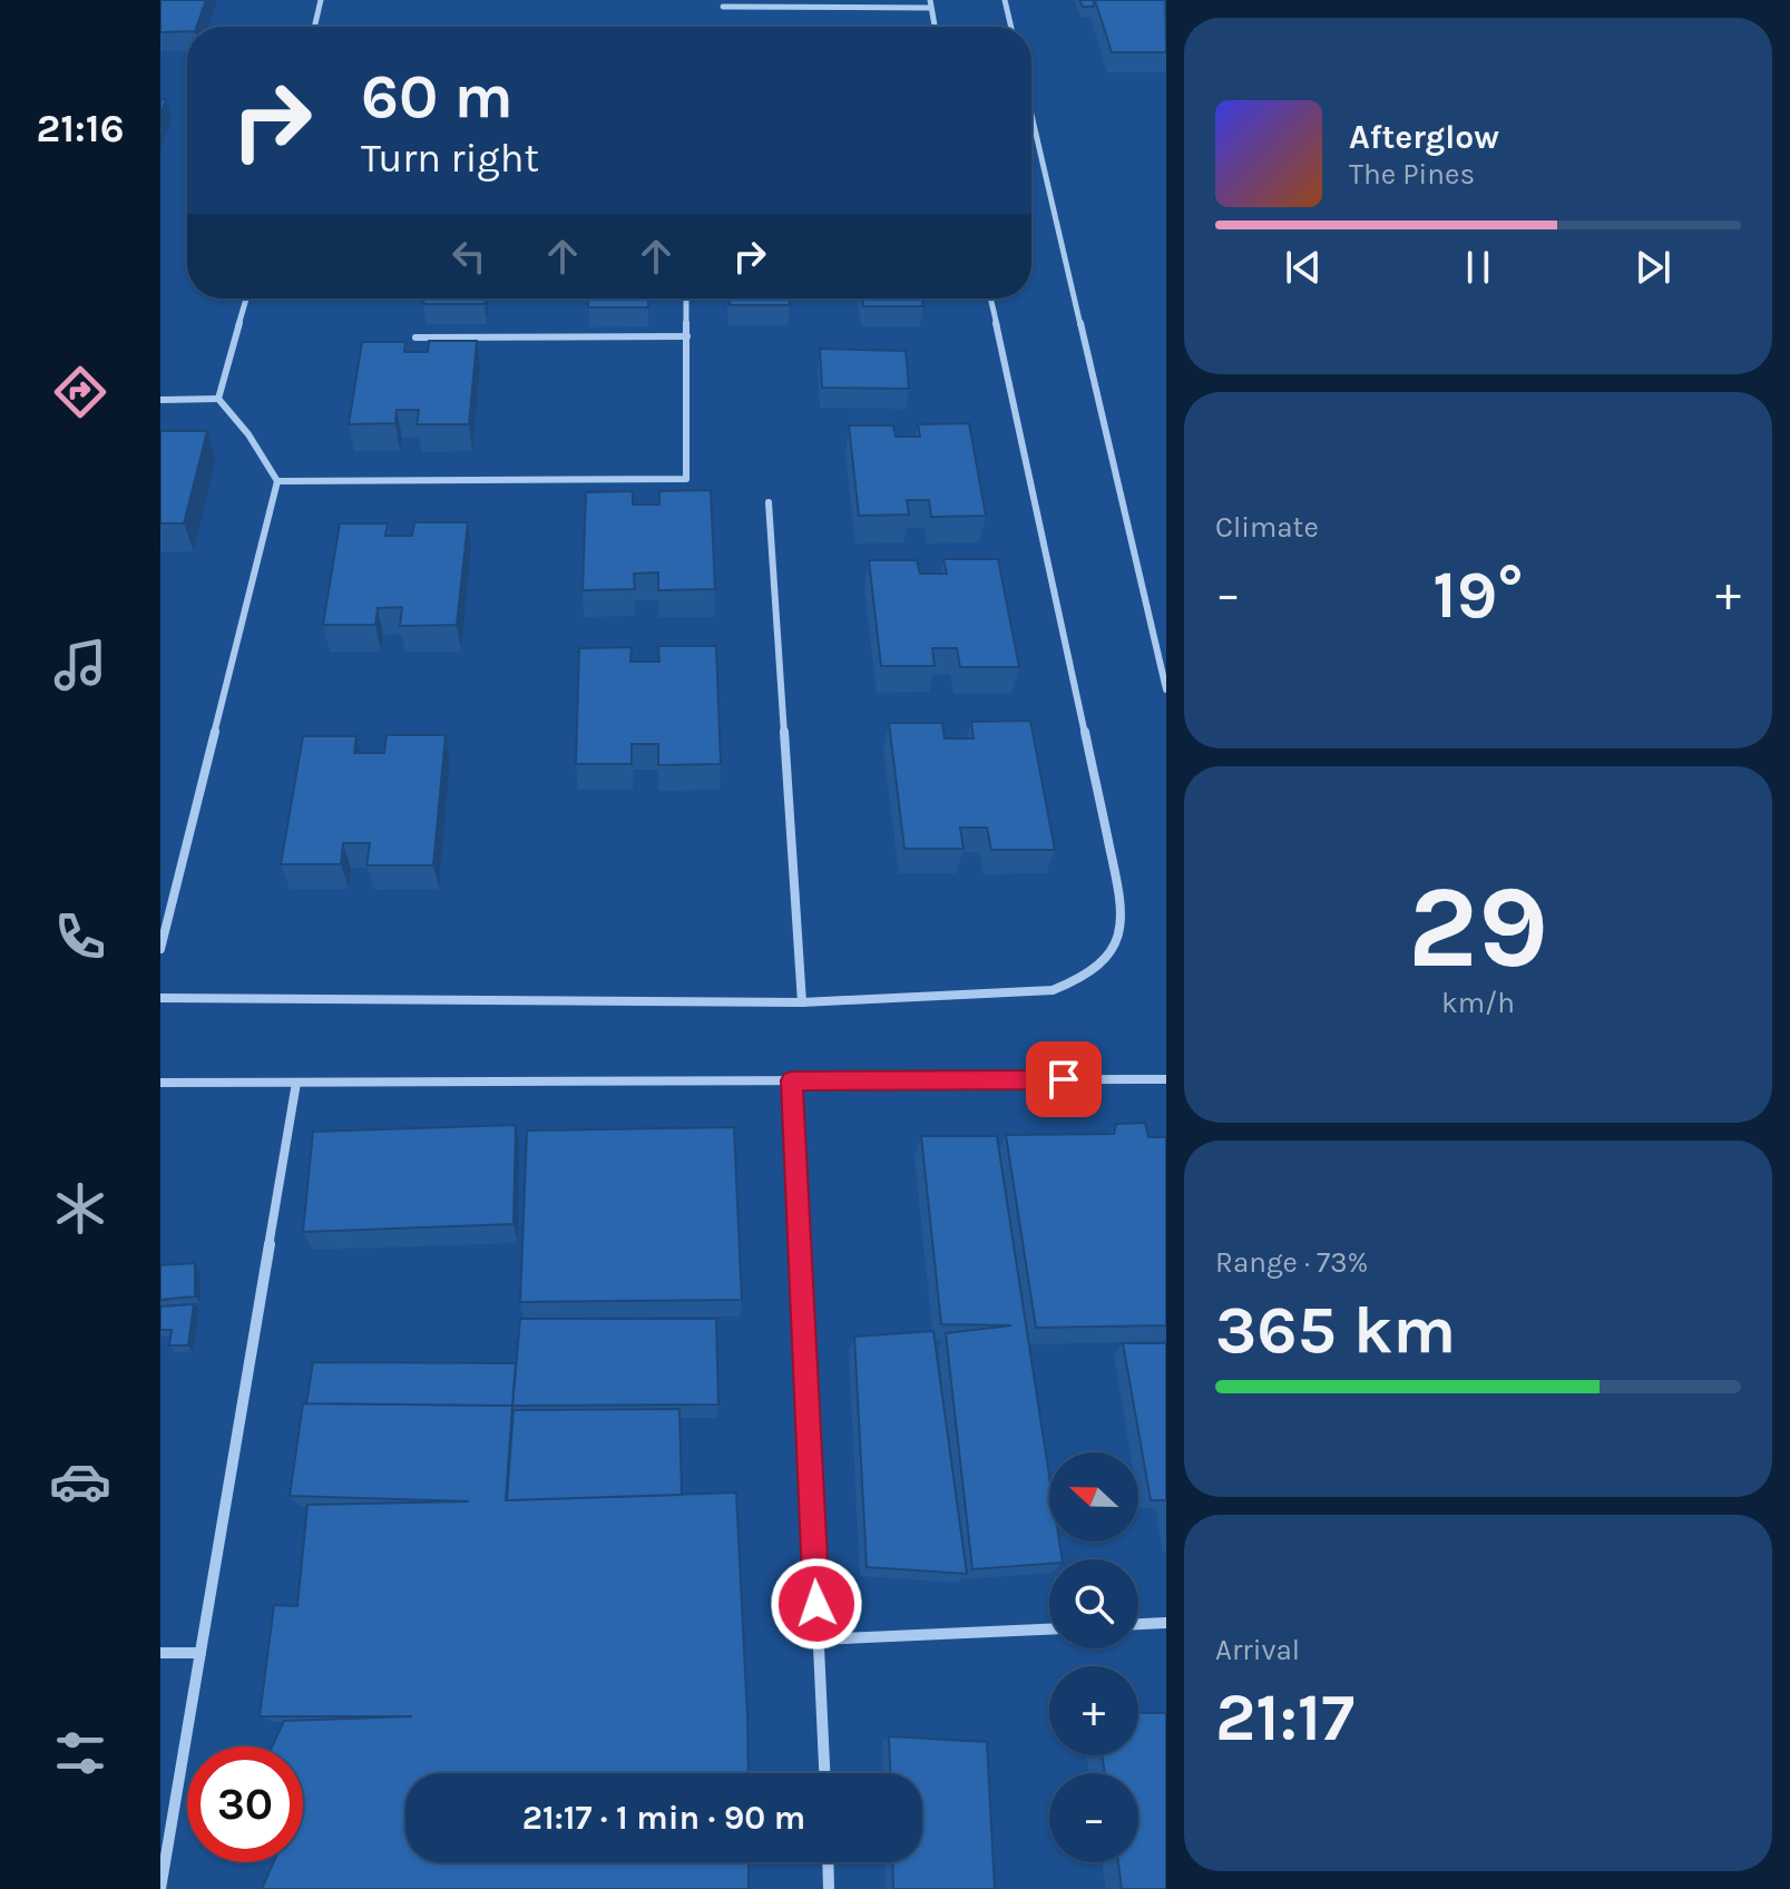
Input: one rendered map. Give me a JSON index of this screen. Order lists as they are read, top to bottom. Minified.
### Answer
{"north":"left","page":{"tabs":"21:16","turn":["60 m","Turn right"],"song":["Afterglow","The Pines"],"tile":["Climate",["29","km/h"],["Range · 73%","365 km"],["Arrival","21:17"]],"heat":["−","19°","+"],"map_buttons":["+","−"],"limit":"30","trip":"21:17 · 1 min · 90 m"}}
